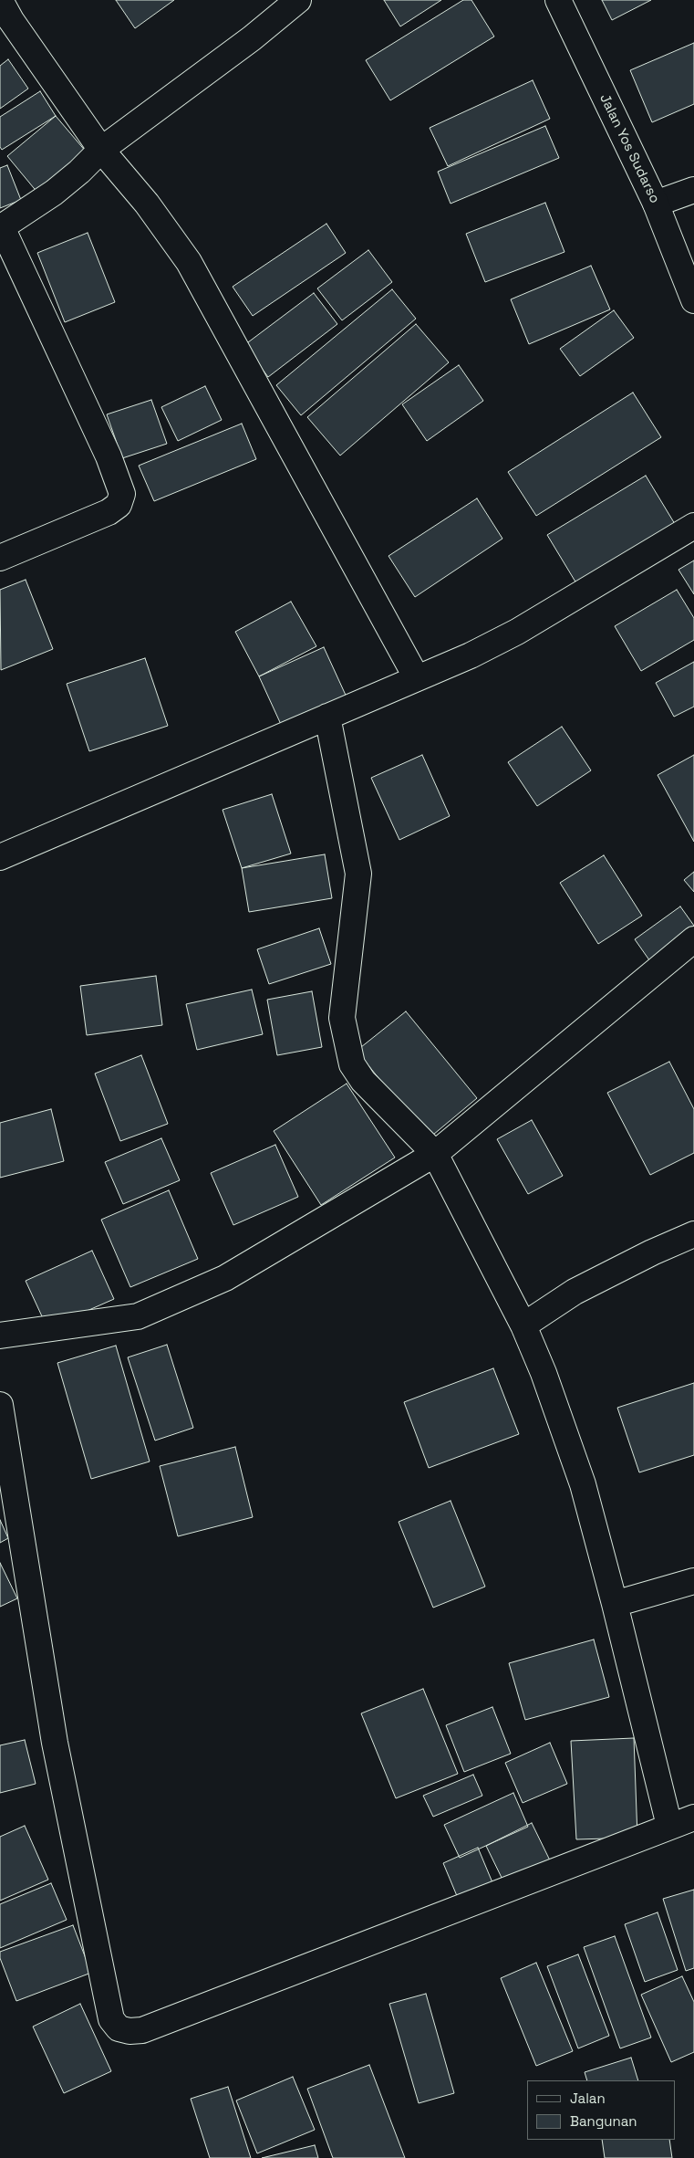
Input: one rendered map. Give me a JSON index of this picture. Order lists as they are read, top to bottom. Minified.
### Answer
{"streets":{"street":["Jalan Yos Sudarso"]},"legend":["Jalan","Bangunan"]}
